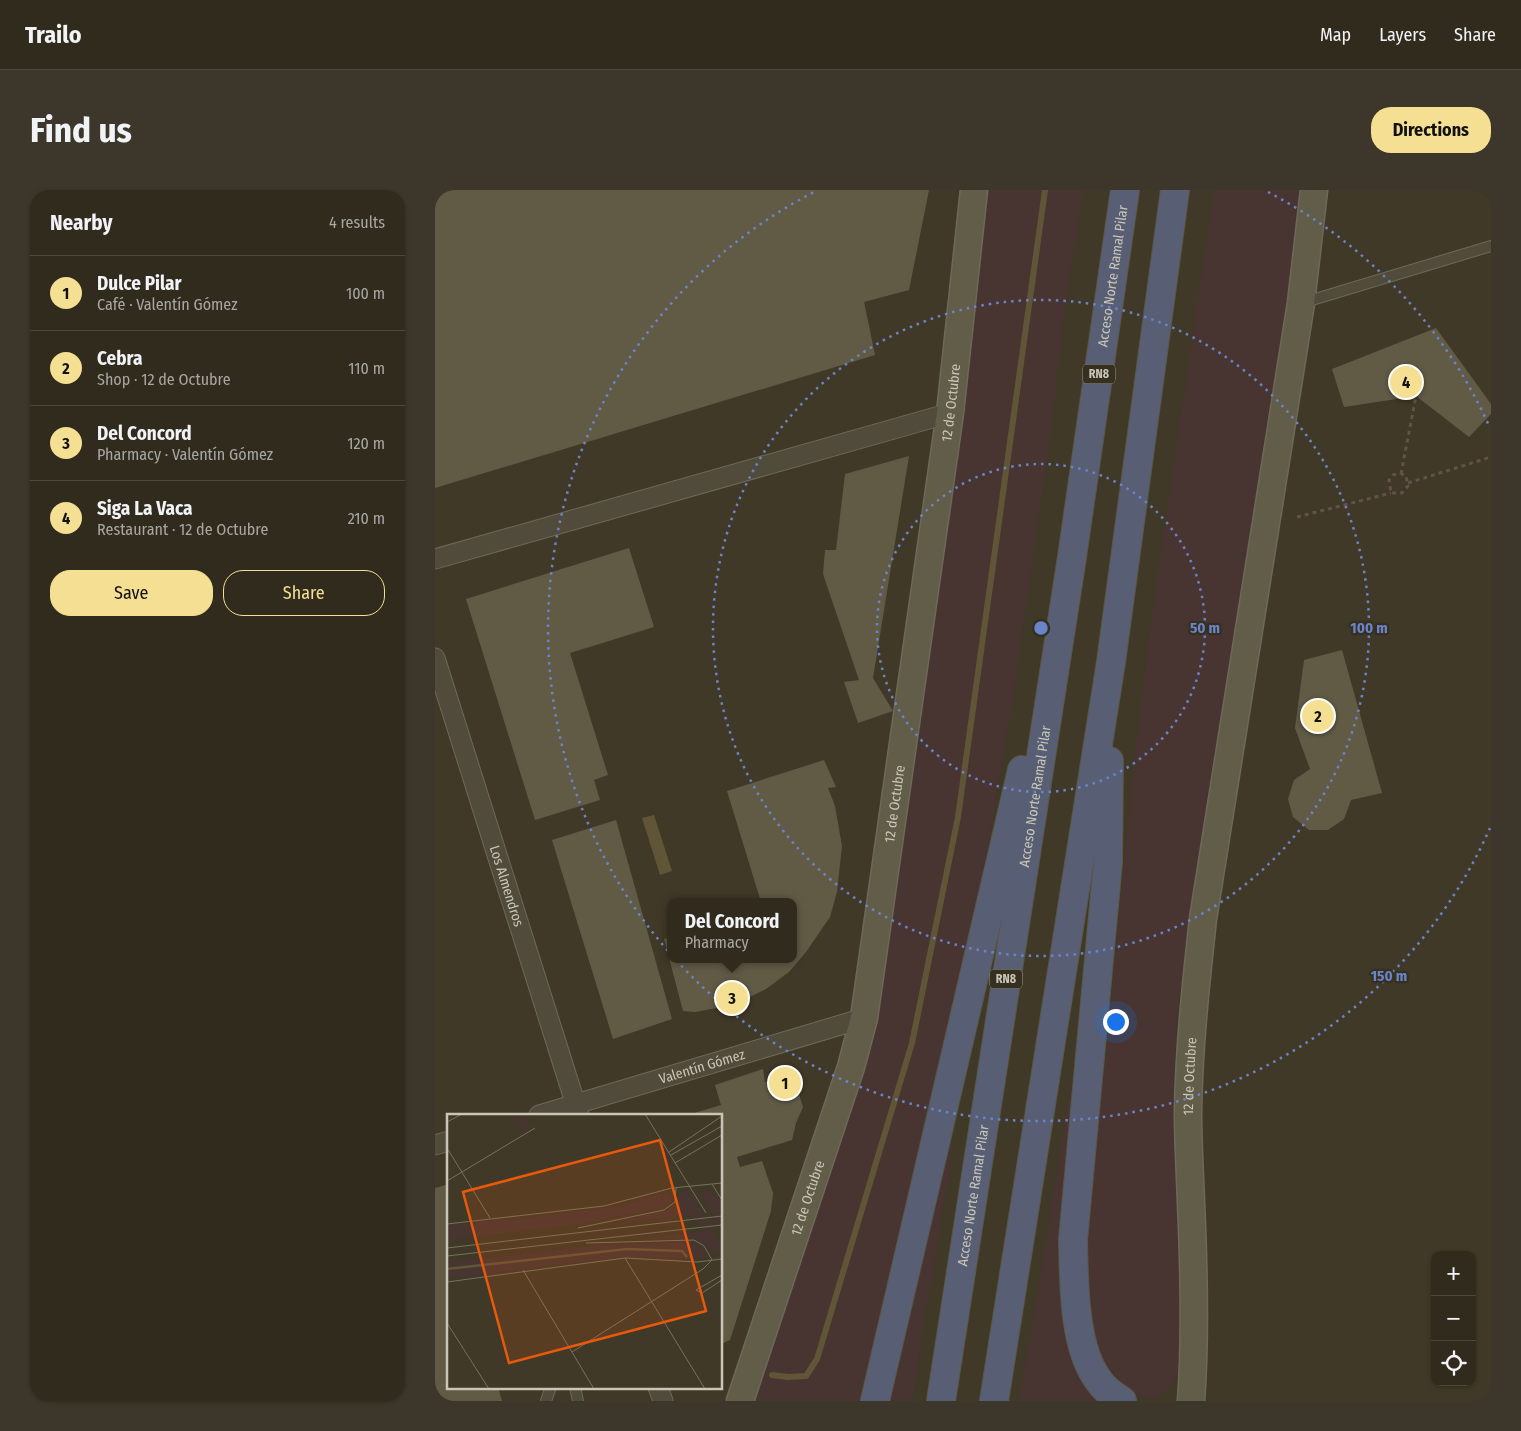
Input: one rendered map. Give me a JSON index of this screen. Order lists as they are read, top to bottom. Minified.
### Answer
{"streets":{"highway":["Acceso Norte Ramal Pilar","RN8"],"street":["12 de Octubre","Los Almendros","Valentín Gómez"]},"crossings":[["12 de Octubre","Valentín Gómez"],["Los Almendros","Valentín Gómez"]],"page":{"header":"Trailo","nav":["Map","Layers","Share"],"buttons":["Directions",["Save","Share"]],"title":"Find us","heading":["Nearby","4 results"],"list":[{"mark":"1","name":"Dulce Pilar","note":"Café · Valentín Gómez","value":"100 m"},{"mark":"2","name":"Cebra","note":"Shop · 12 de Octubre","value":"110 m"},{"mark":"3","name":"Del Concord","note":"Pharmacy · Valentín Gómez","value":"120 m"},{"mark":"4","name":"Siga La Vaca","note":"Restaurant · 12 de Octubre","value":"210 m"}],"pins":["4","2","3","1"],"popup":["Del Concord","Pharmacy"],"map_buttons":["+","−"]},"rings":["50 m","100 m","150 m"]}
